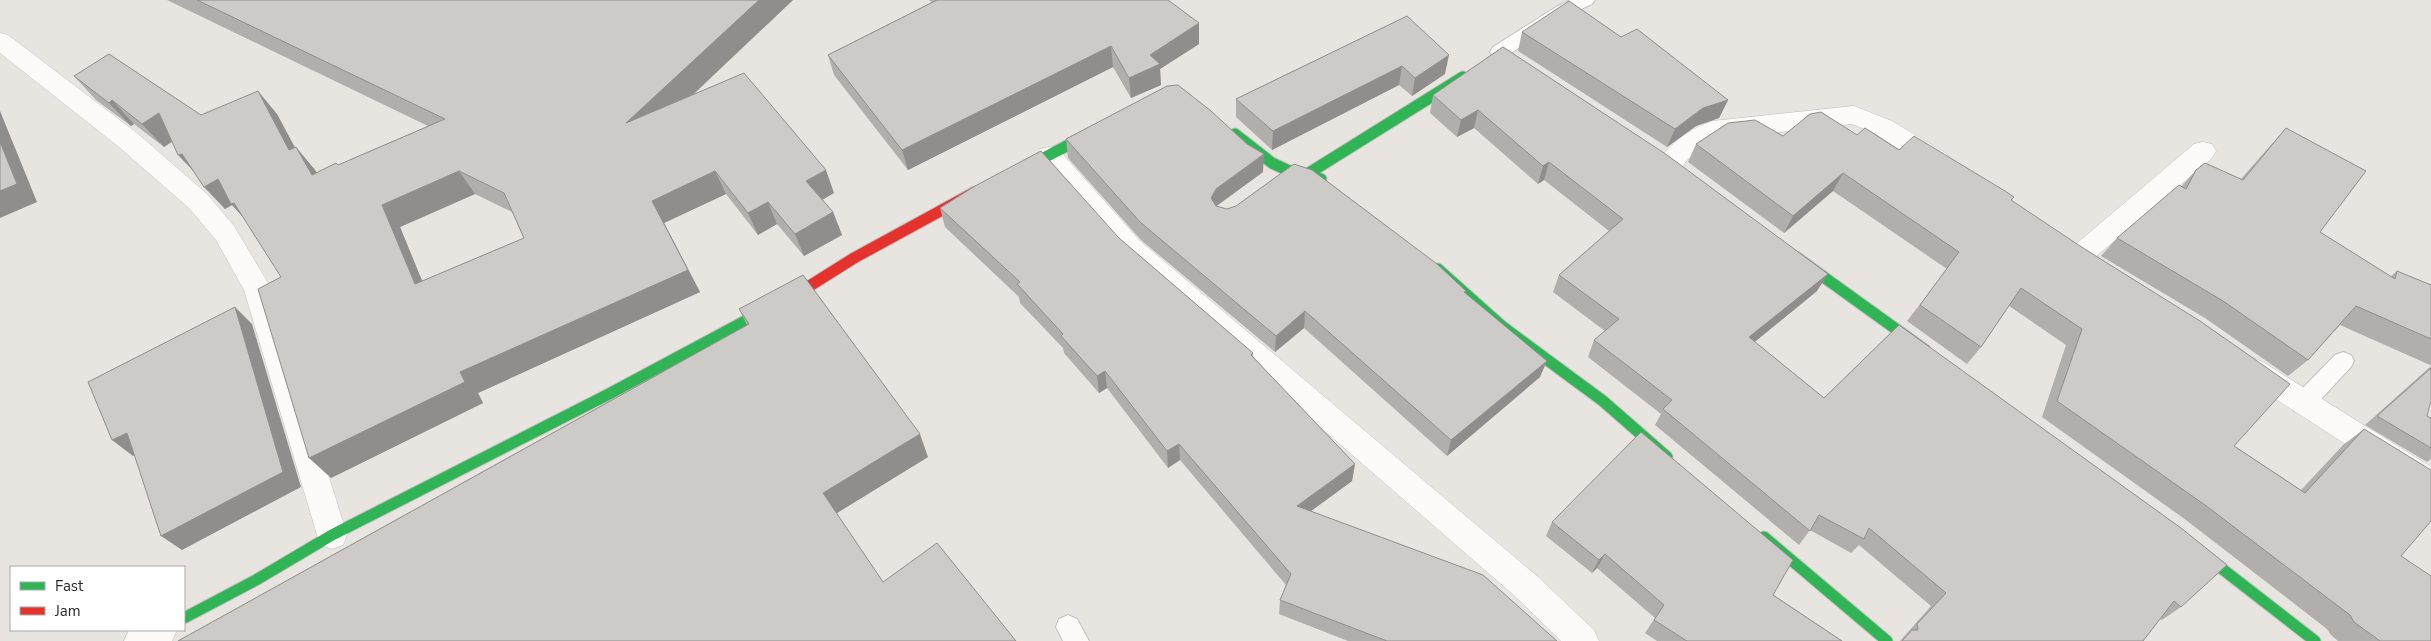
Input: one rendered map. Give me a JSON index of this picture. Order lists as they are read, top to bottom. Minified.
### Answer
{"legend":["Fast","Jam"]}
